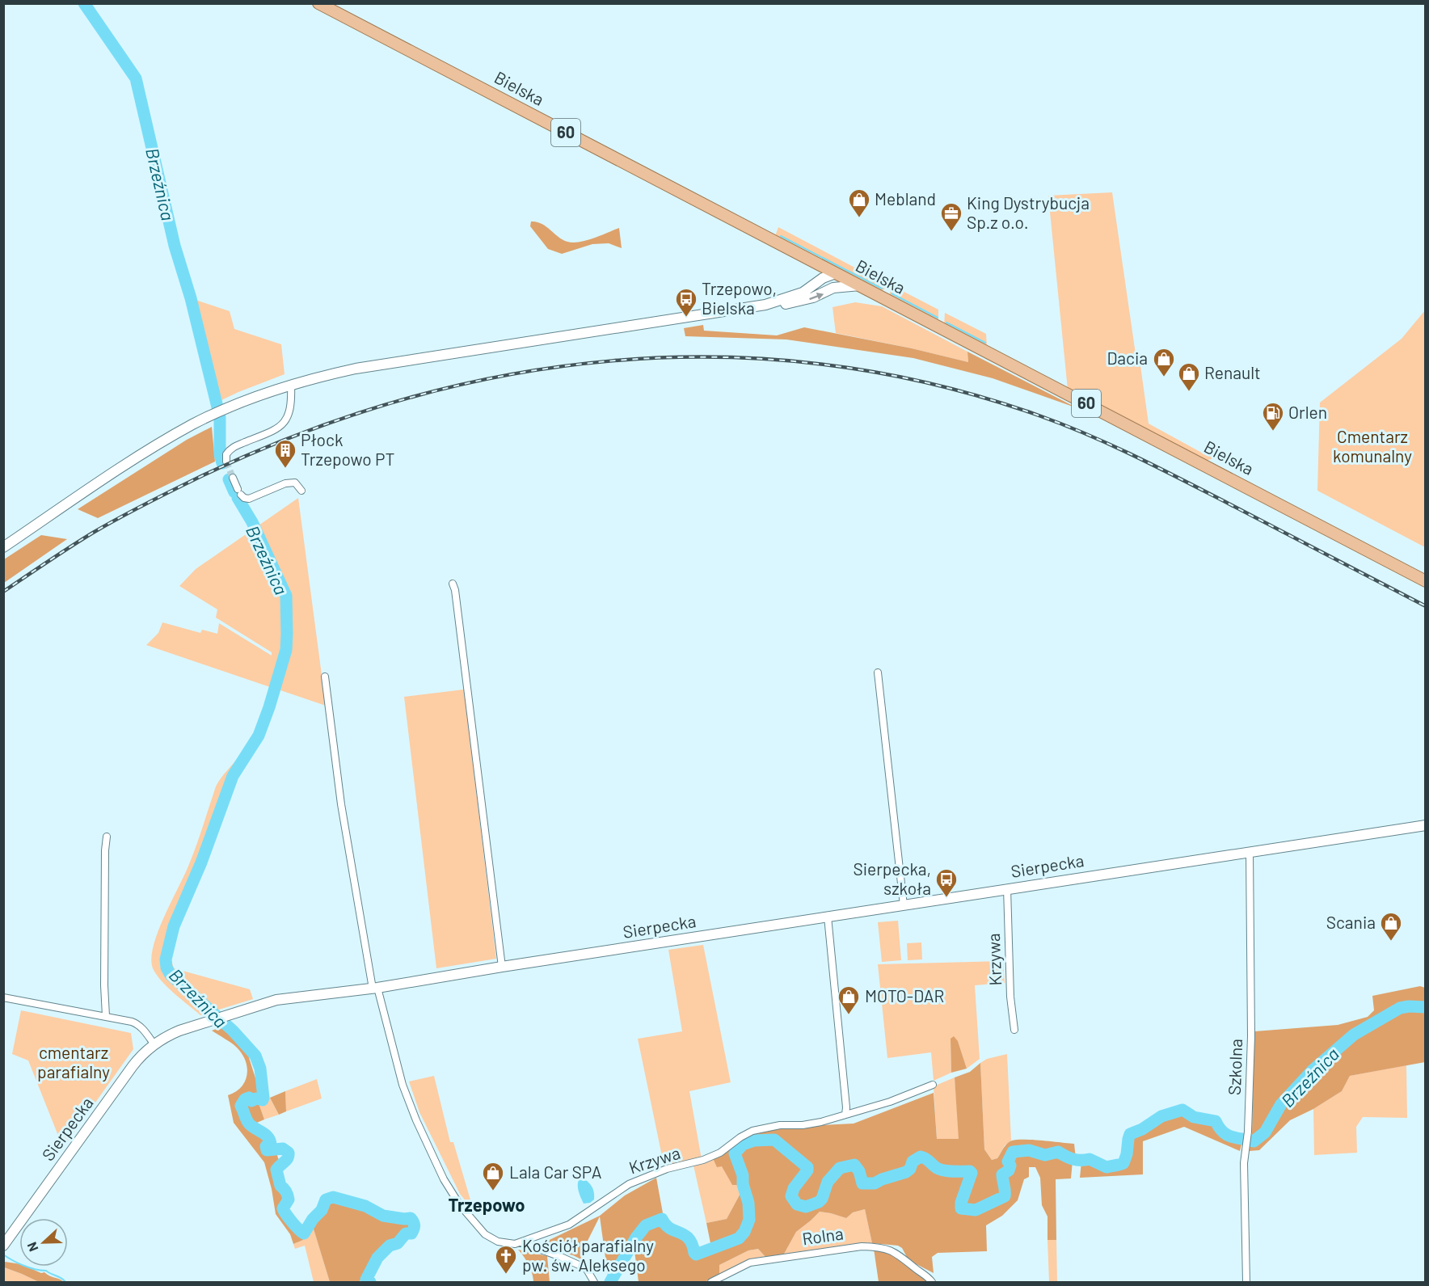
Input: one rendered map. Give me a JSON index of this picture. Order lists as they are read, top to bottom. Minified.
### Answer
{"streets":{"main road":["Bielska","60"],"street":["Sierpecka","Krzywa","Szkolna","Rolna"]},"crossings":[["Sierpecka","Krzywa"],["Sierpecka","Szkolna"]],"districts":["Trzepowo"],"water":["Brzeźnica"],"parks":["Cmentarz komunalny","cmentarz parafialny"],"places":{"shop":["Mebland","Dacia","Renault","Scania","MOTO-DAR","Lala Car SPA"],"office":["King Dystrybucja Sp.z o.o."],"bus stop":["Trzepowo, Bielska","Sierpecka, szkoła"],"fuel station":["Orlen"],"building":["Płock Trzepowo PT"],"church":["Kościół parafialny pw. św. Aleksego"]},"north":"left"}
